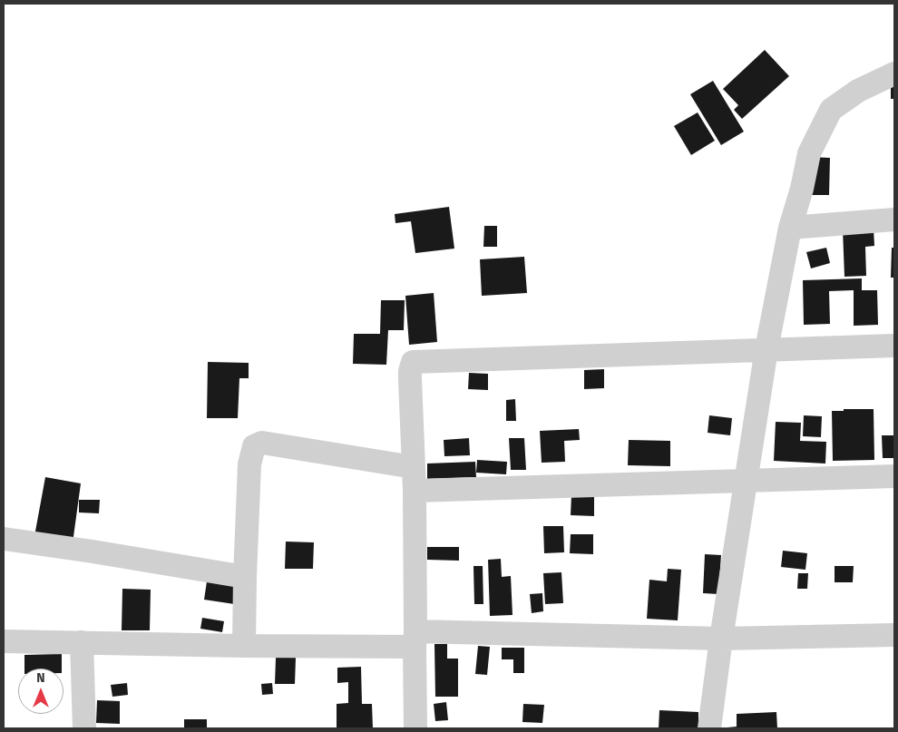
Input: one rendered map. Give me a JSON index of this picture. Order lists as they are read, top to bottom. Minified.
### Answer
{"north":"top"}
